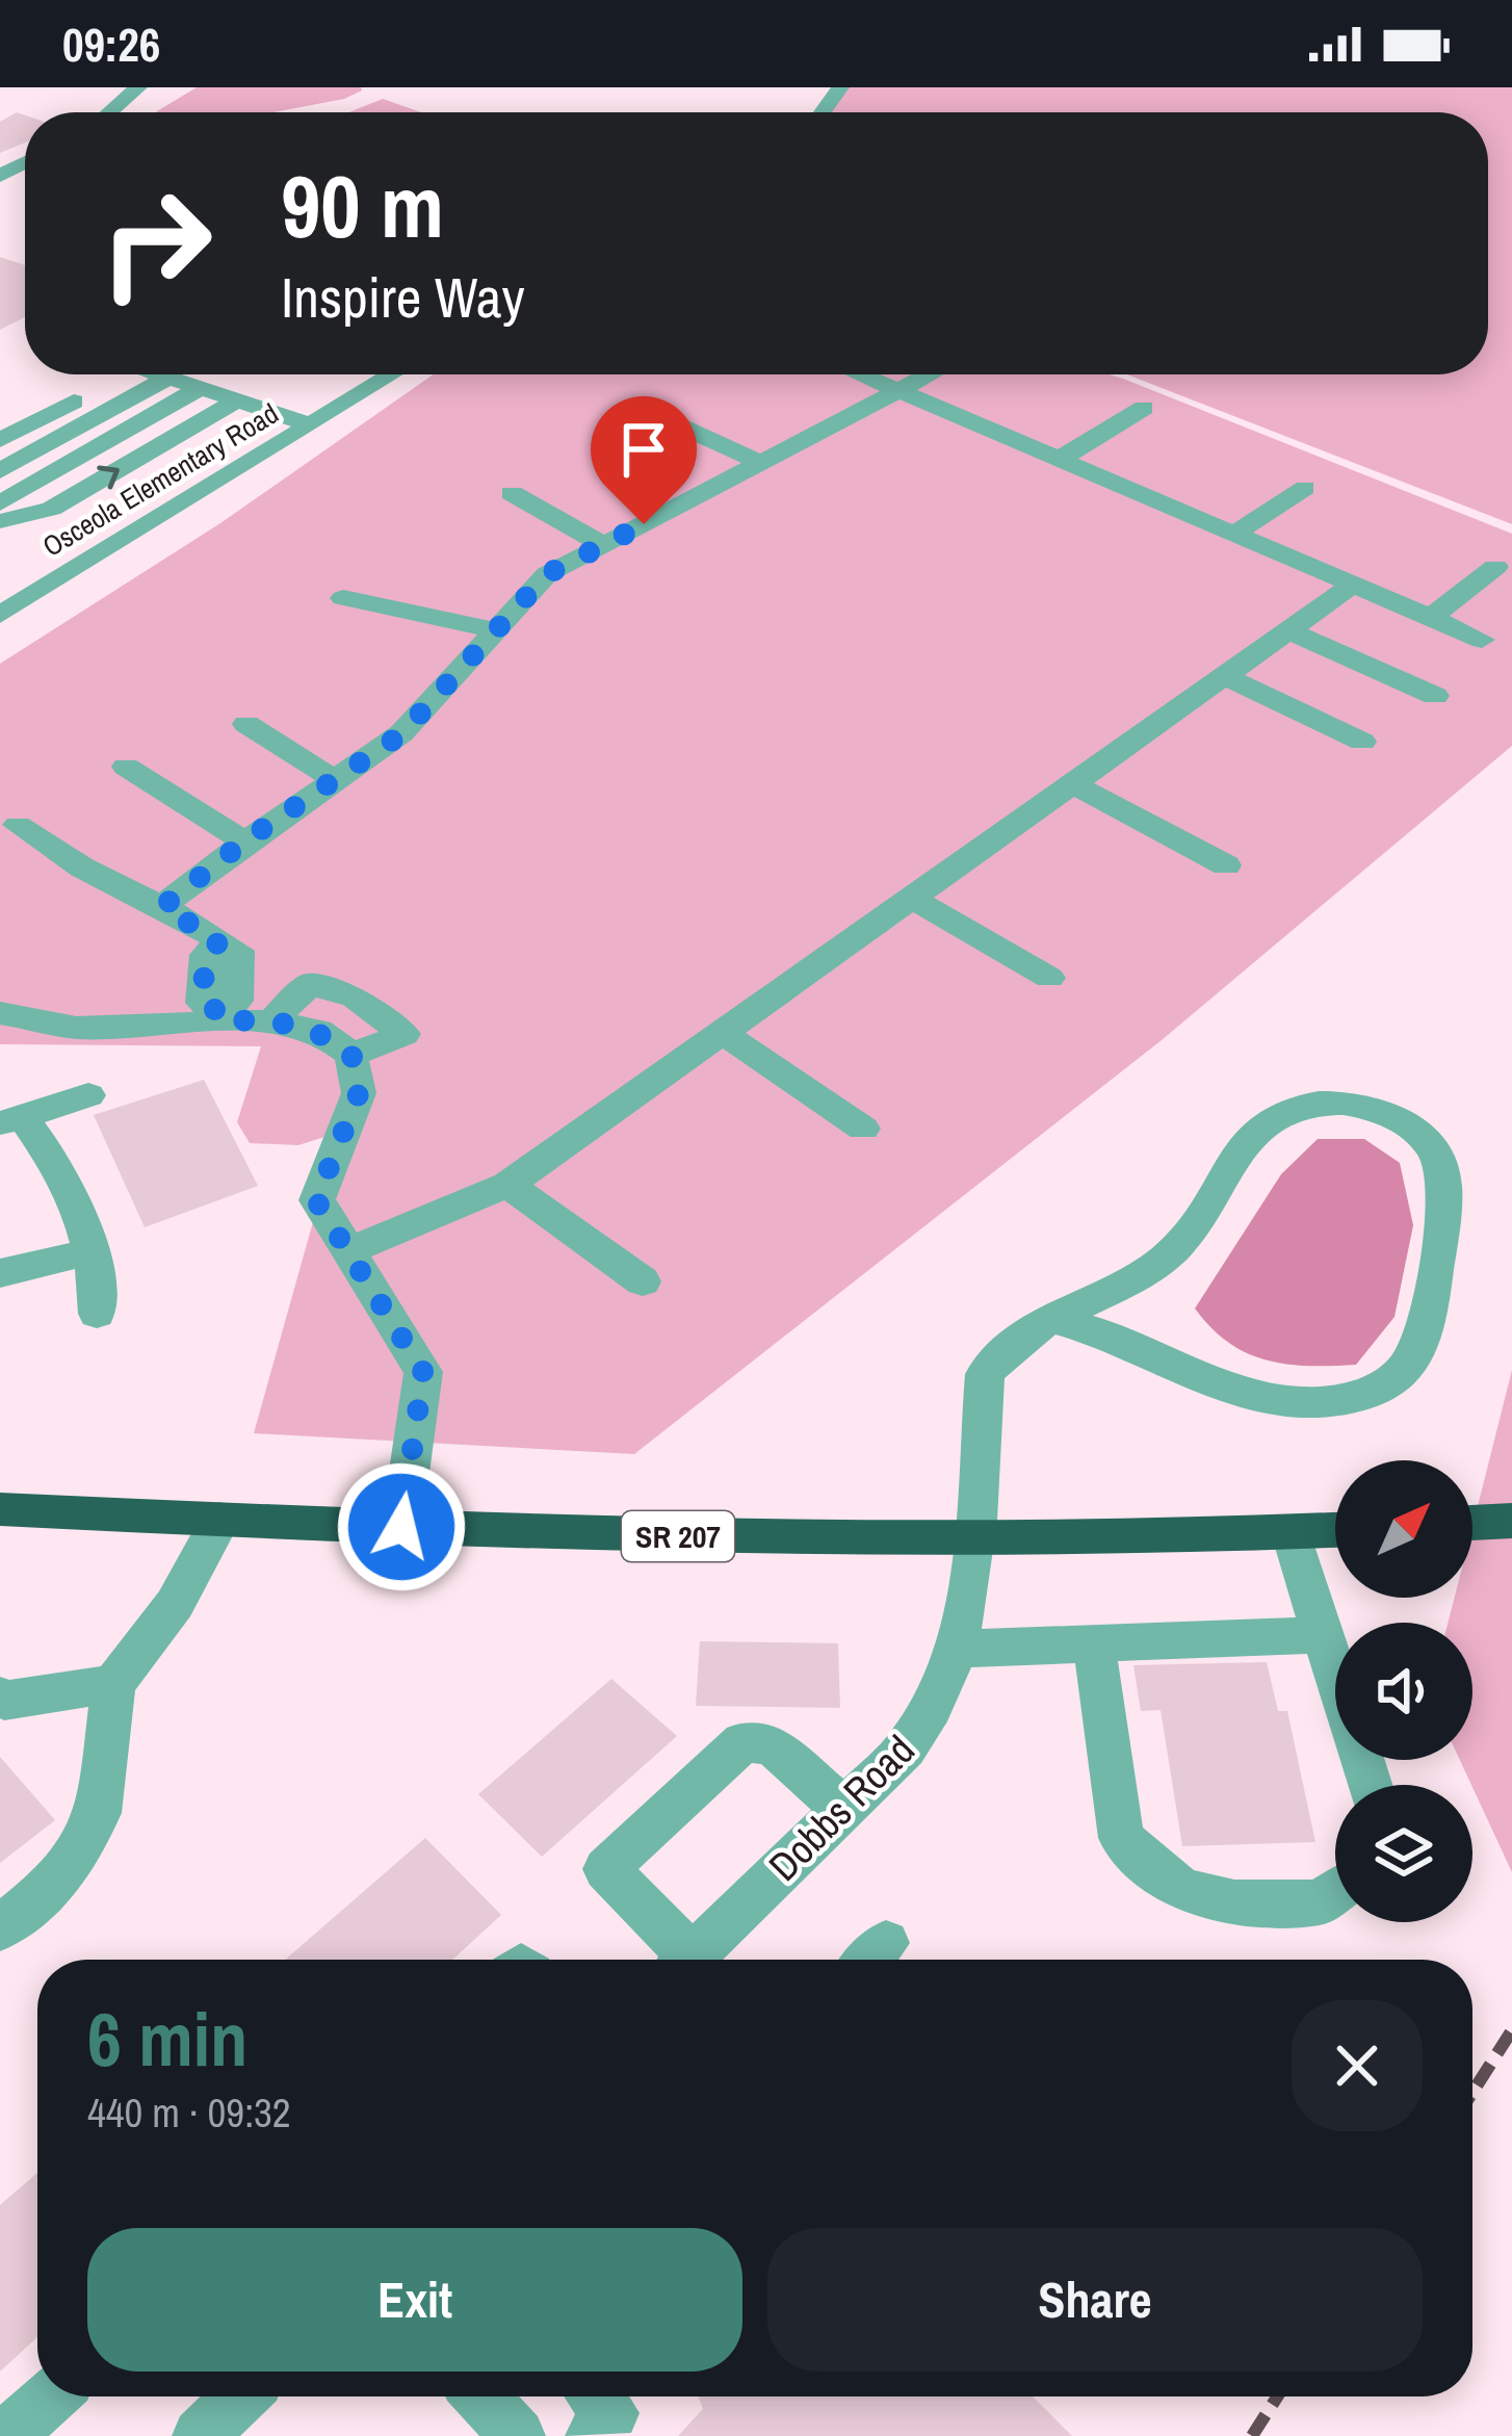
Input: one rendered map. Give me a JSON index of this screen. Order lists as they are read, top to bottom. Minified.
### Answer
{"streets":{"highway":["SR 207"],"street":["Osceola Elementary Road","Dobbs Road"]},"crossings":[["SR 207","Dobbs Road"]],"north":"top right","page":{"status":"09:26","turn":["90 m","Inspire Way"],"heading":["6 min","440 m · 09:32"],"buttons":["Exit","Share"]}}
